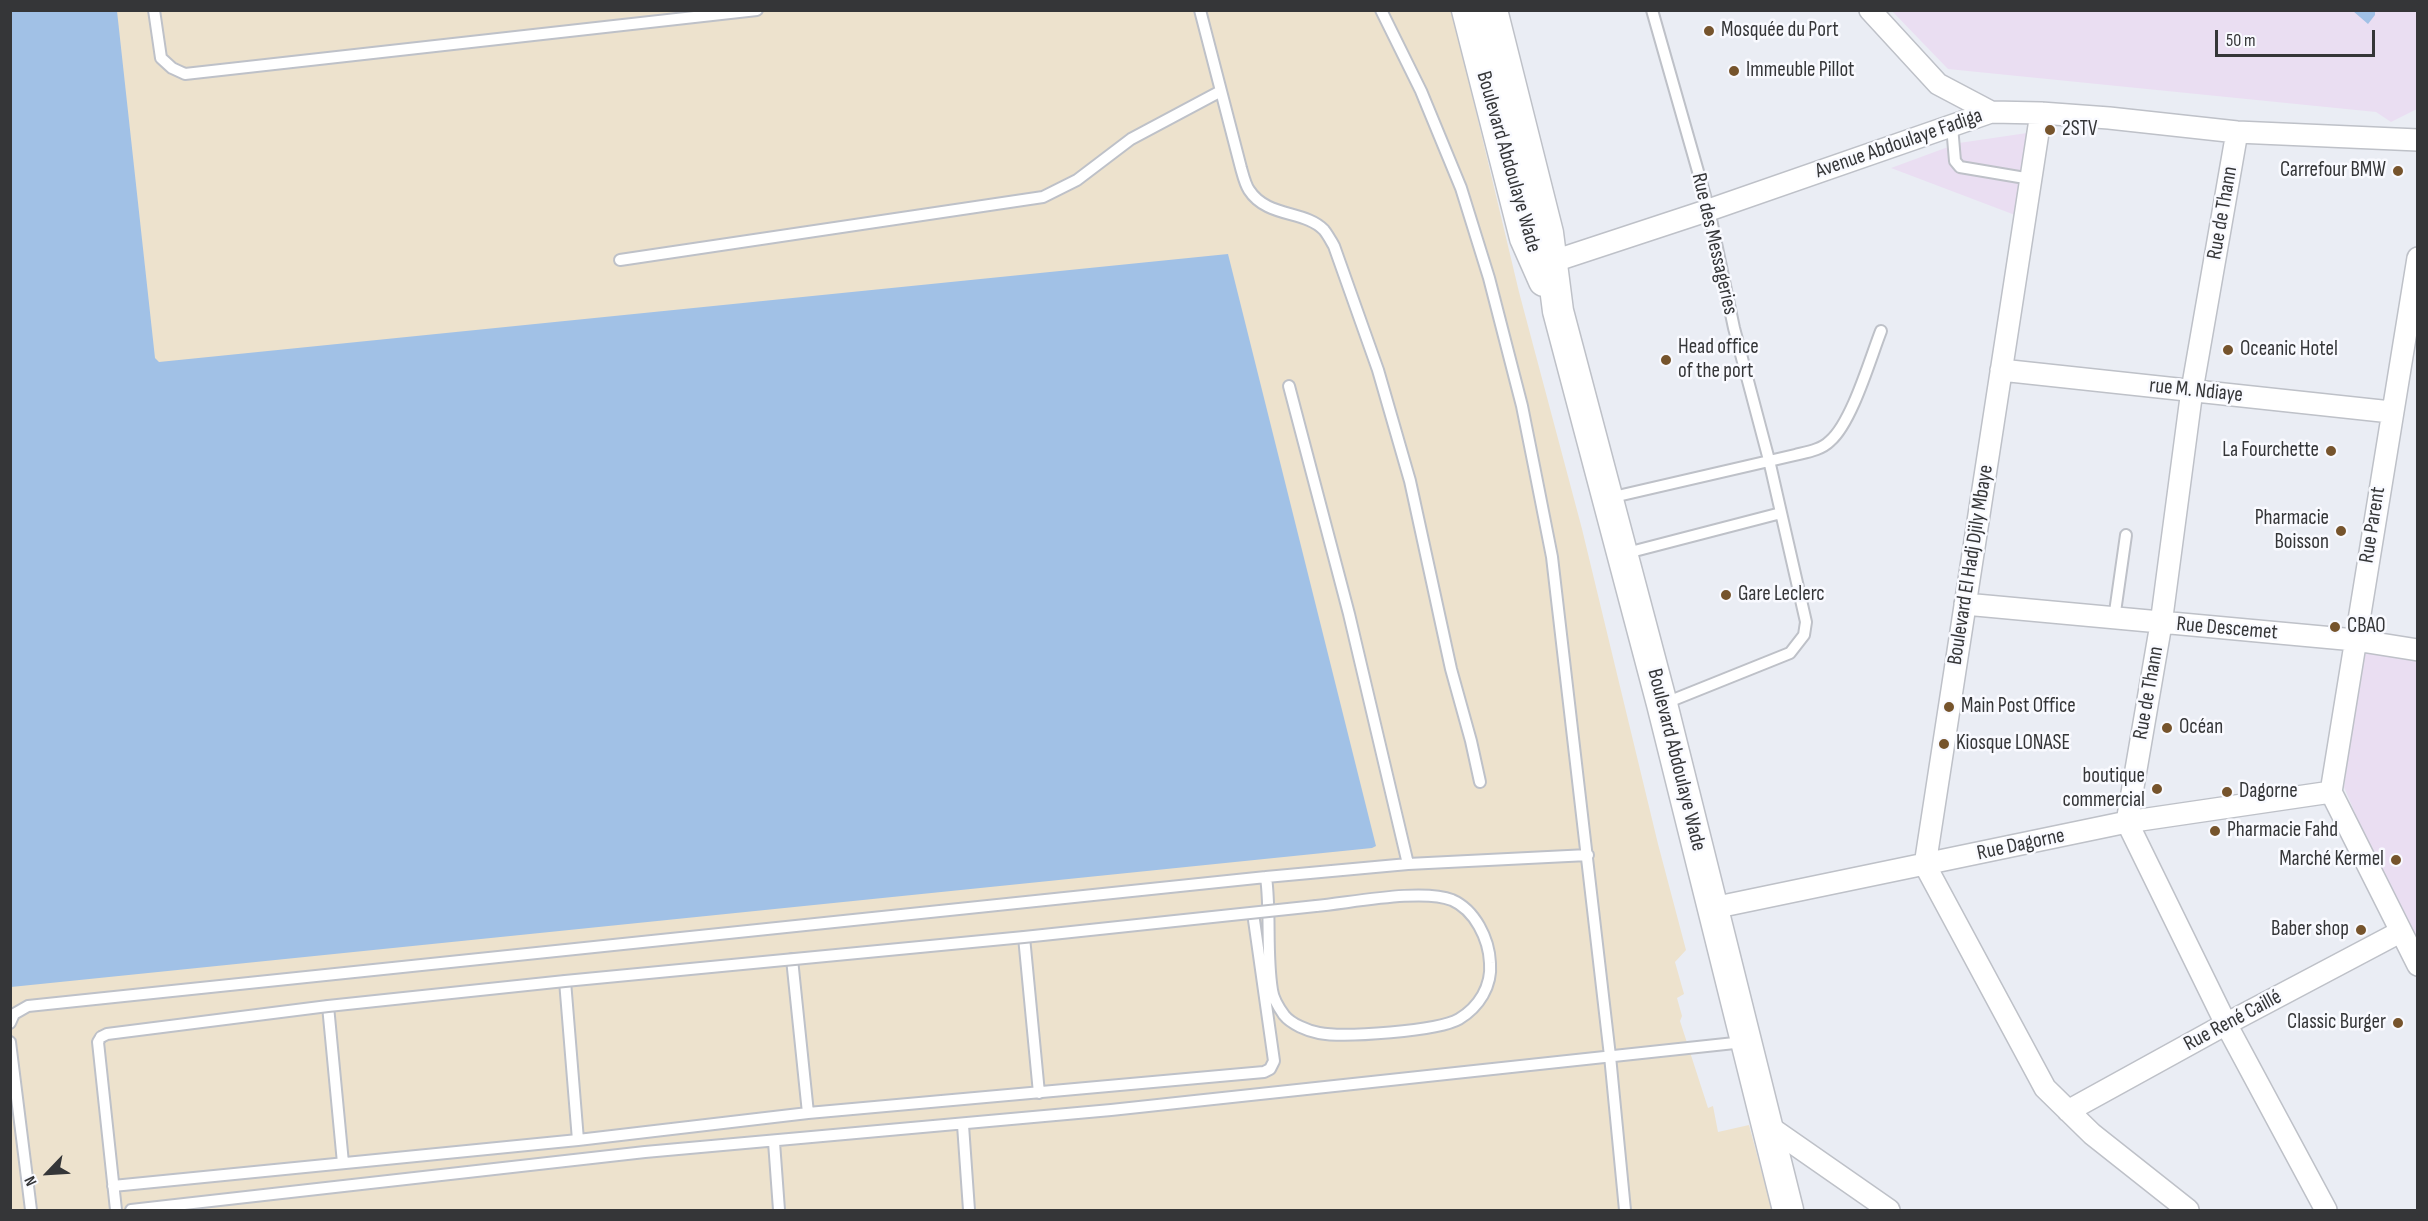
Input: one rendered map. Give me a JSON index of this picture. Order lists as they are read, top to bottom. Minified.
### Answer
{"streets":{"street":["Avenue Abdoulaye Fadiga","Boulevard Abdoulaye Wade","Rue de Thann","rue M. Ndiaye","Rue Parent","Boulevard El Hadj Djily Mbaye","Rue Descemet","Rue Dagorne","Rue René Caillé"],"lane":["Rue des Messageries"]},"crossings":[["Avenue Abdoulaye Fadiga","Boulevard Abdoulaye Wade"],["Avenue Abdoulaye Fadiga","Rue de Thann"],["Avenue Abdoulaye Fadiga","Rue des Messageries"],["Avenue Abdoulaye Fadiga","Boulevard El Hadj Djily Mbaye"],["Boulevard Abdoulaye Wade","Rue des Messageries"],["Boulevard Abdoulaye Wade","Rue Dagorne"],["Rue de Thann","rue M. Ndiaye"],["Rue de Thann","Rue Descemet"],["Rue de Thann","Rue Dagorne"],["rue M. Ndiaye","Rue Parent"],["rue M. Ndiaye","Boulevard El Hadj Djily Mbaye"],["Rue Parent","Rue Descemet"],["Rue Parent","Rue Dagorne"],["Boulevard El Hadj Djily Mbaye","Rue Descemet"],["Boulevard El Hadj Djily Mbaye","Rue Dagorne"]],"places":["Mosquée du Port","Immeuble Pillot","2STV","Carrefour BMW","Oceanic Hotel","Head office of the port","La Fourchette","Pharmacie Boisson","Gare Leclerc","CBAO","Main Post Office","Océan","Kiosque LONASE","boutique commercial","Dagorne","Pharmacie Fahd","Marché Kermel","Baber shop","Classic Burger"],"scale_bar":"50 m","north":"bottom left"}
